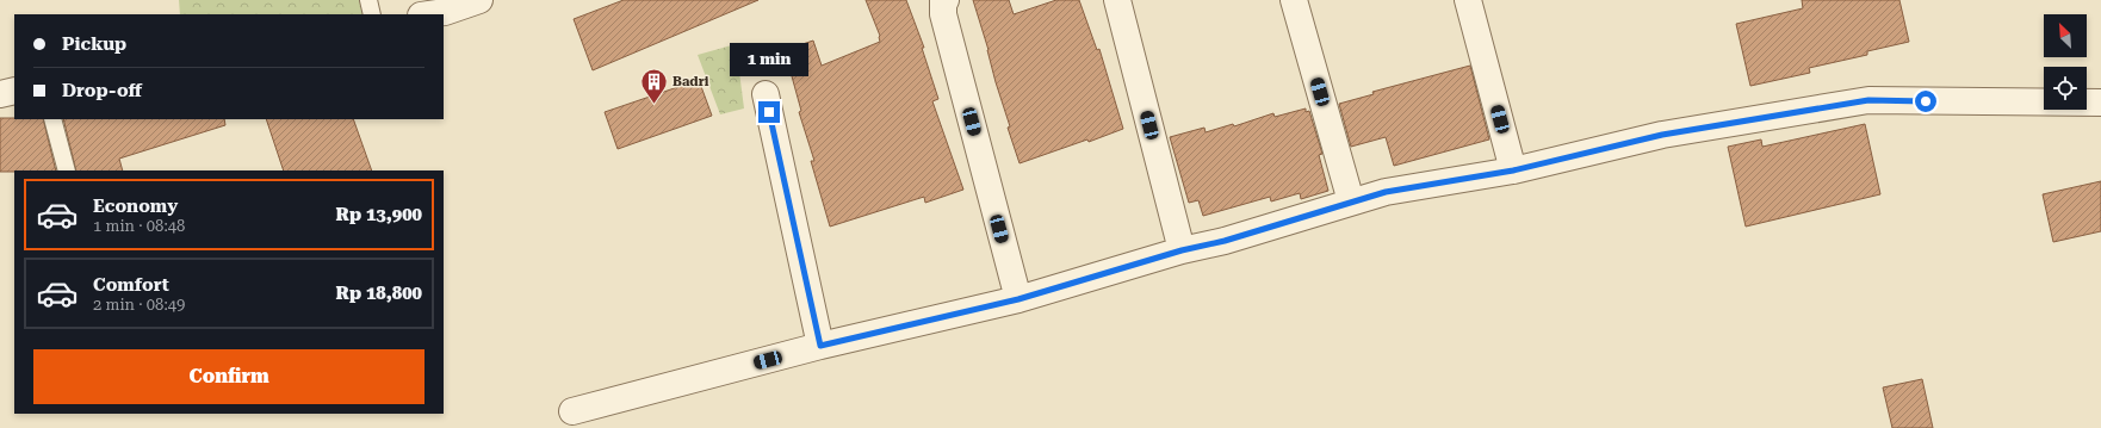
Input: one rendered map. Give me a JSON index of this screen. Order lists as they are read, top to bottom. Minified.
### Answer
{"places":{"building":["Badri"]},"north":"top left","page":{"banner":["Pickup","Drop-off"],"bubble":"1 min","list":[{"name":"Economy","note":"1 min · 08:48","value":"Rp 13,900"},{"name":"Comfort","note":"2 min · 08:49","value":"Rp 18,800"}],"buttons":"Confirm"}}
